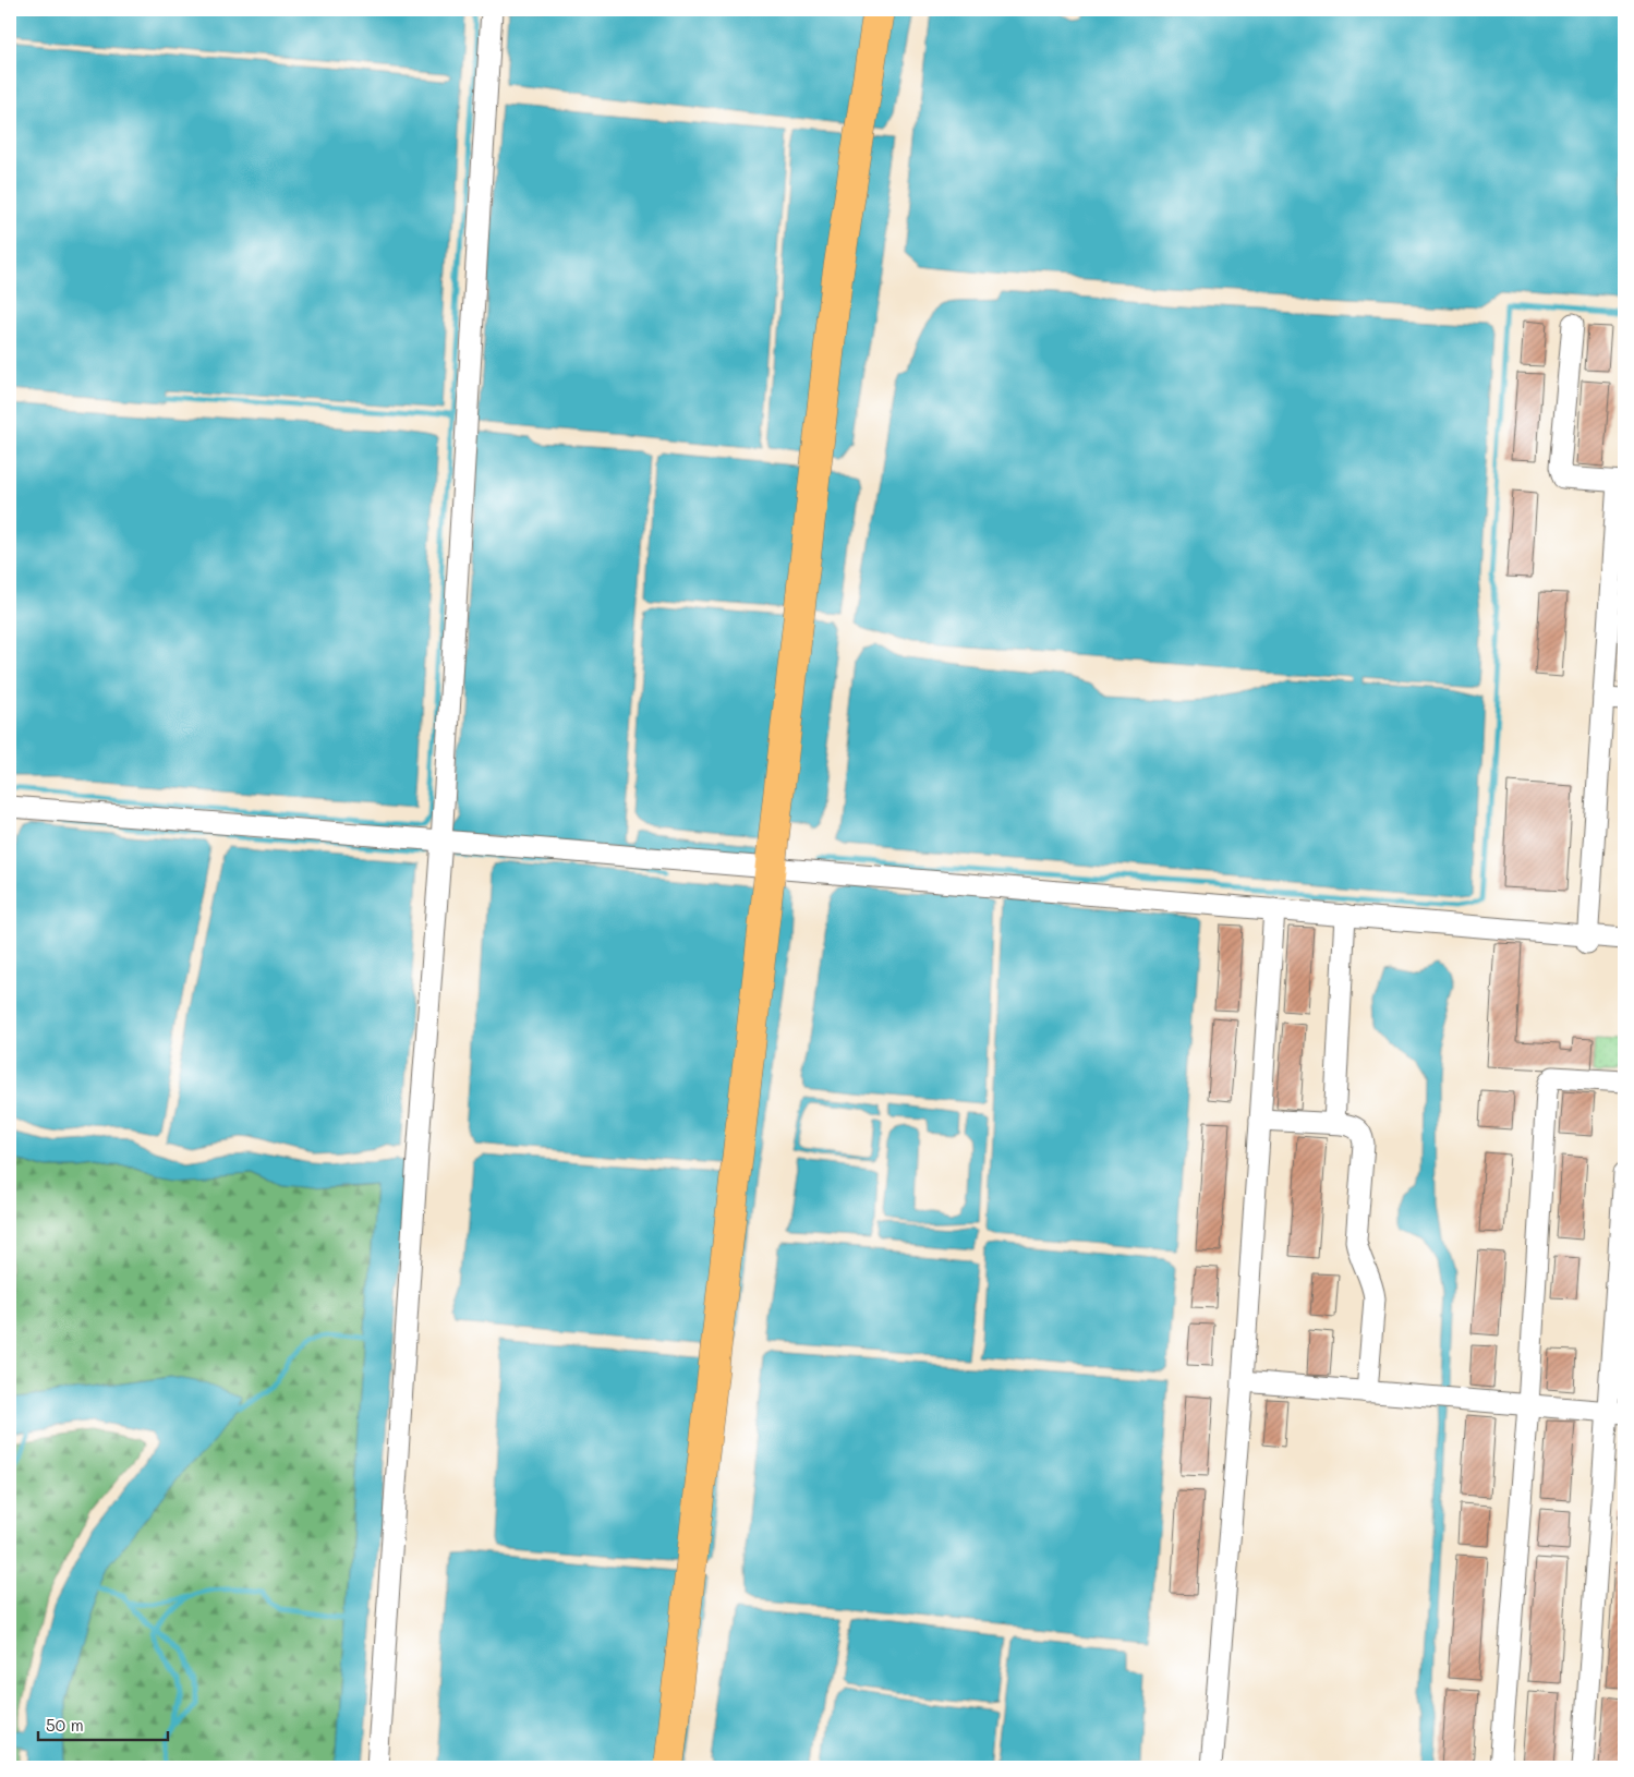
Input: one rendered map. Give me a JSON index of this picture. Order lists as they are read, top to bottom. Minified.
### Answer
{"scale_bar":"50 m"}
